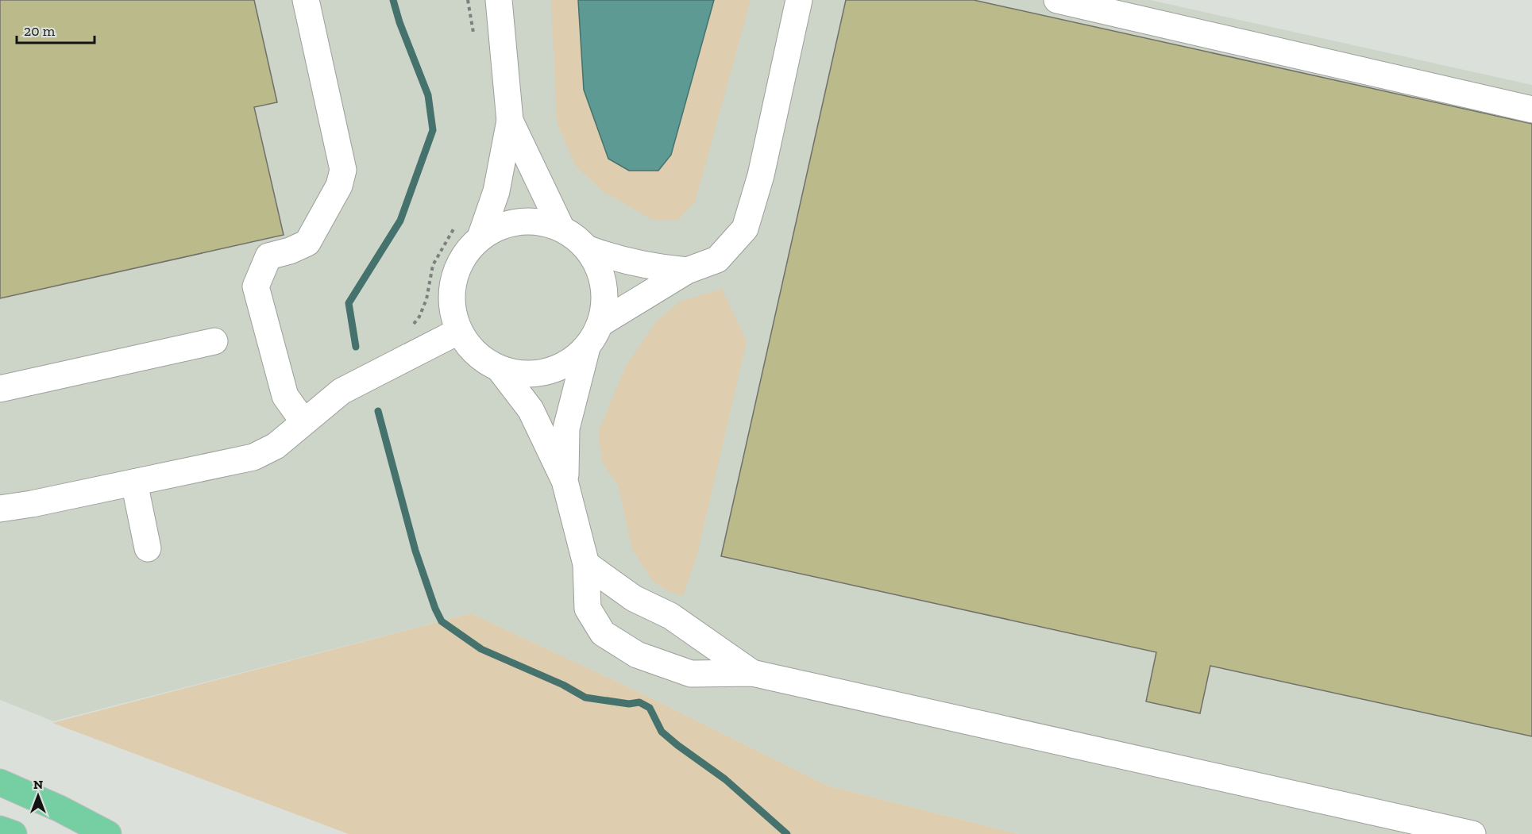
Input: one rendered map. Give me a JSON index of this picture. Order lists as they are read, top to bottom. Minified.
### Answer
{"scale_bar":"20 m","north":"top"}
